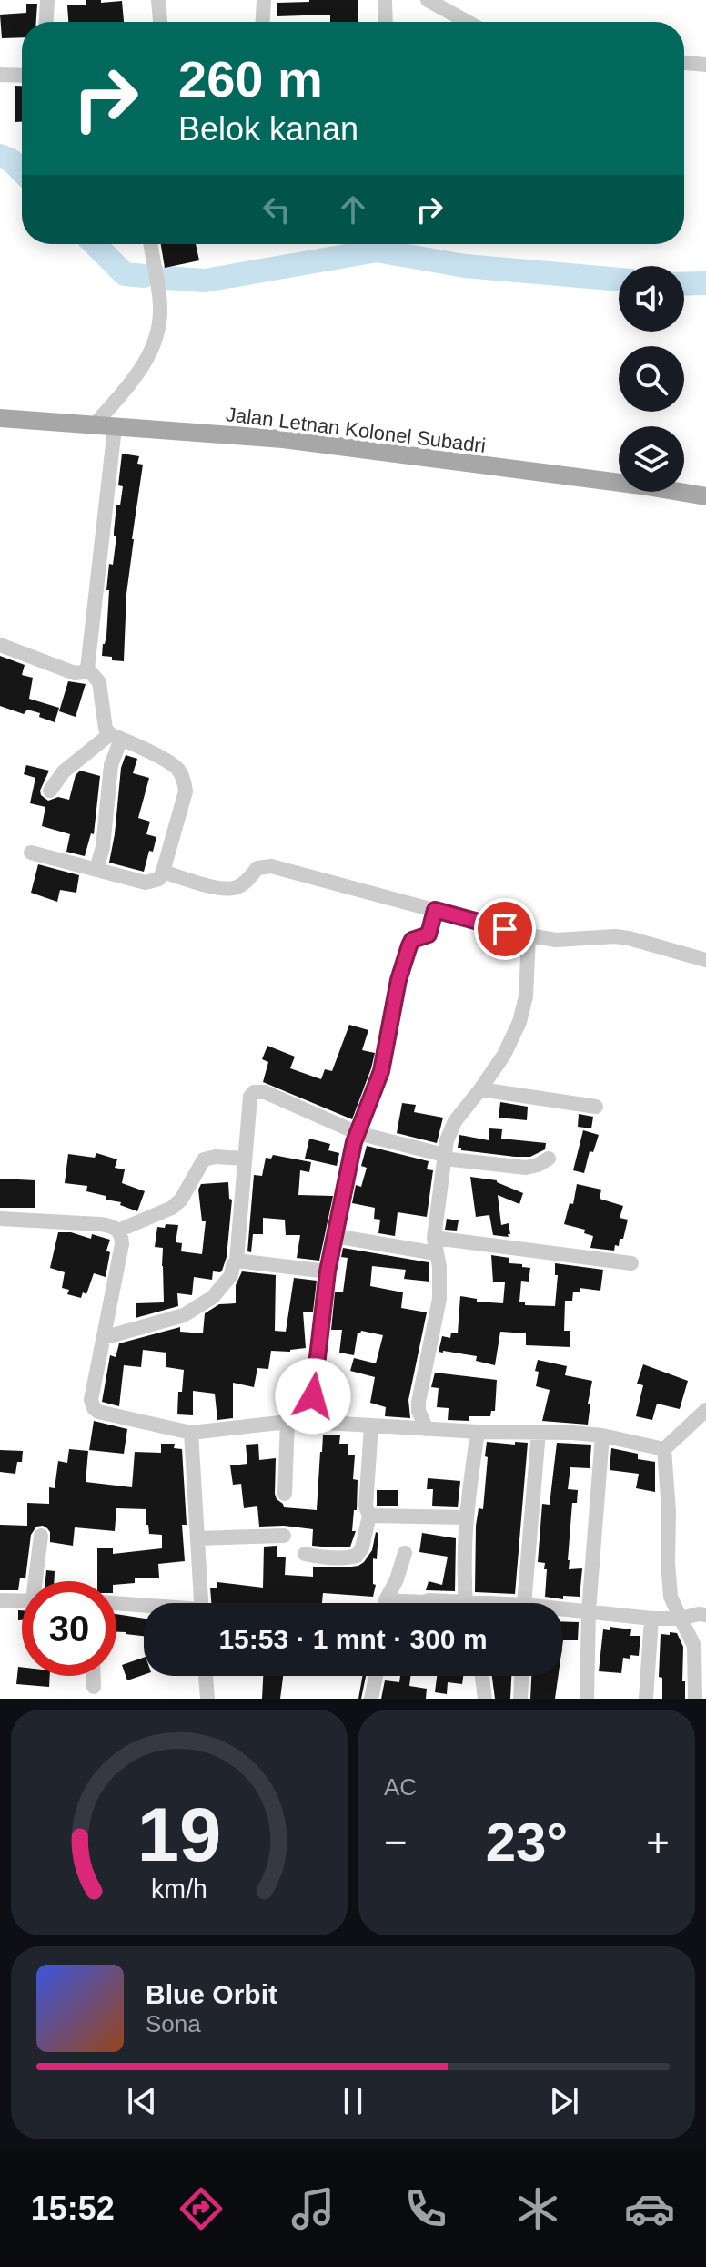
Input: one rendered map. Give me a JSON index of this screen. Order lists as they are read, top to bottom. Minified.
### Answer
{"streets":{"main road":["Jalan Letnan Kolonel Subadri"]},"page":{"turn":["260 m","Belok kanan"],"limit":"30","trip":"15:53 · 1 mnt · 300 m","tile":"AC","heat":["−","23°","+"],"song":["Blue Orbit","Sona"],"tabs":"15:52","gauge":["19","km/h"]}}
